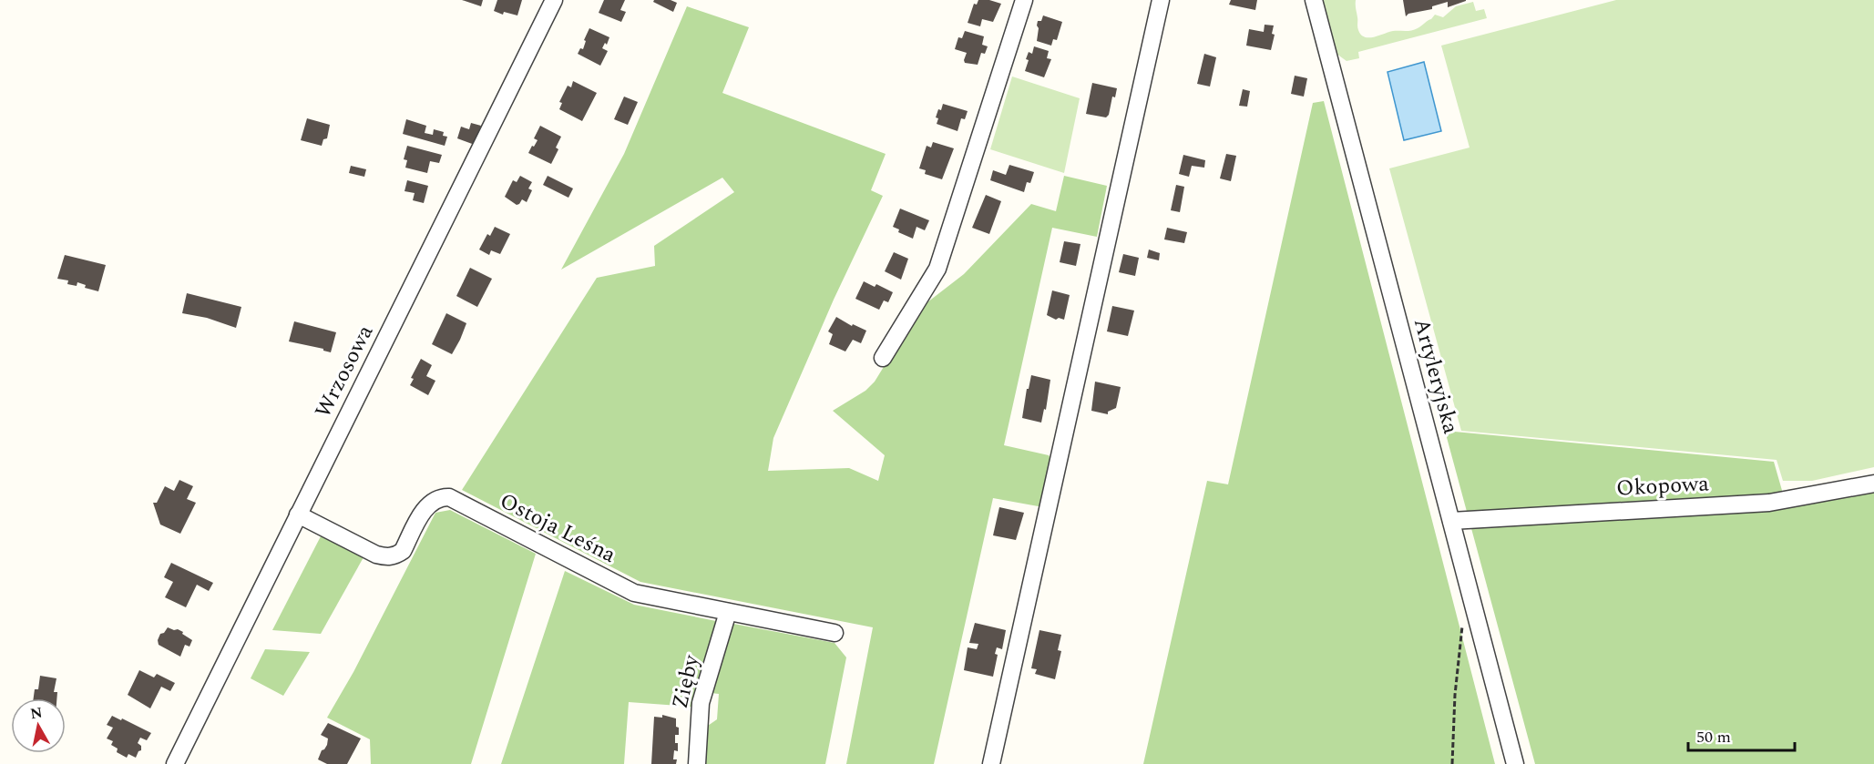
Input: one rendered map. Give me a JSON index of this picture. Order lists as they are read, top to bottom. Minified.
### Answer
{"streets":{"street":["Wrzosowa","Artyleryjska","Okopowa","Ostoja Leśna","Zięby"]},"crossings":[["Wrzosowa","Ostoja Leśna"],["Artyleryjska","Okopowa"],["Ostoja Leśna","Zięby"]],"scale_bar":"50 m","north":"top"}
